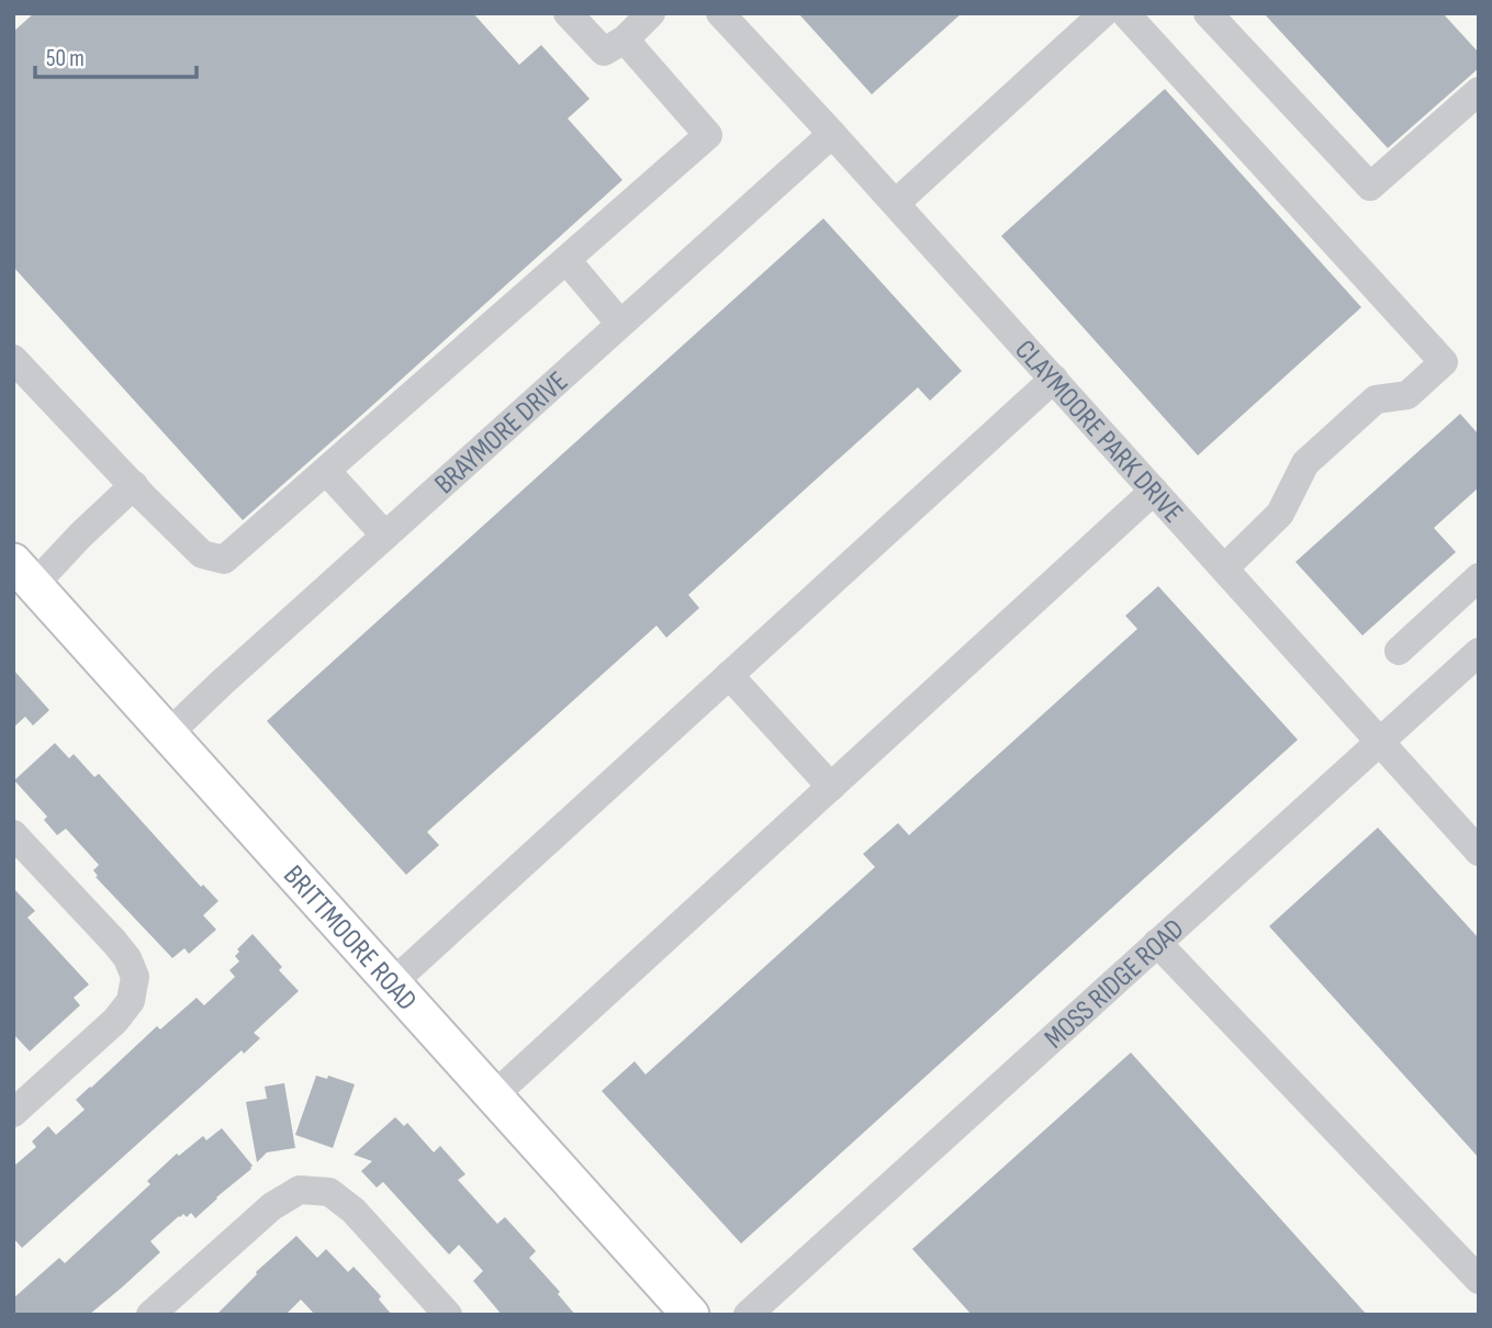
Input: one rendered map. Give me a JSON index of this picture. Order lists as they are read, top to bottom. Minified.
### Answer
{"streets":{"main road":["BRITTMOORE ROAD"],"street":["CLAYMOORE PARK DRIVE","BRAYMORE DRIVE","MOSS RIDGE ROAD"]},"crossings":[["CLAYMOORE PARK DRIVE","BRAYMORE DRIVE"],["CLAYMOORE PARK DRIVE","MOSS RIDGE ROAD"],["BRAYMORE DRIVE","BRITTMOORE ROAD"]],"scale_bar":"50 m"}
